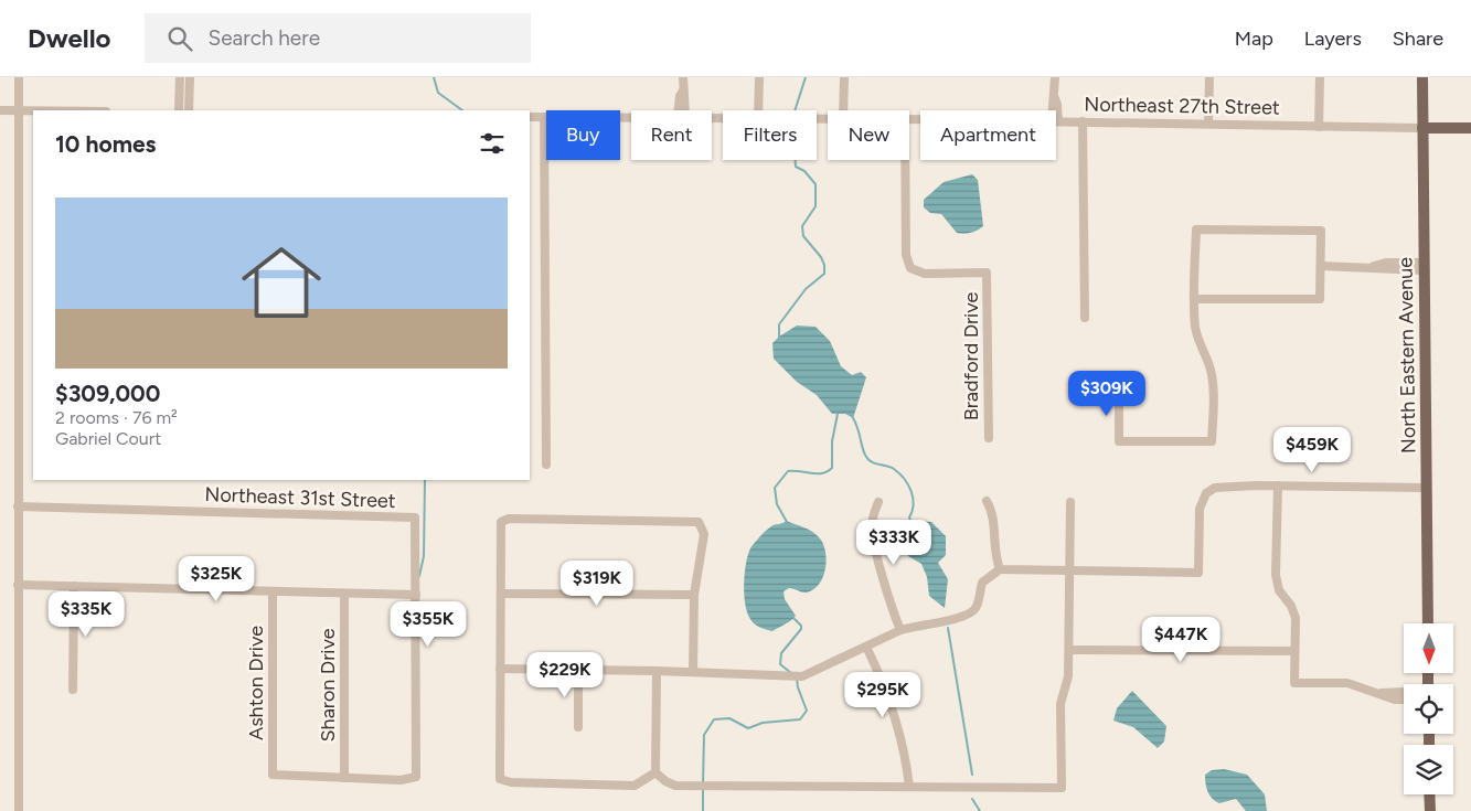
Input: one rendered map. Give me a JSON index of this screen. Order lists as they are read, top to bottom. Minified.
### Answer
{"streets":{"main road":["Northeast 27th Street","North Eastern Avenue"],"street":["Bradford Drive","Northeast 31st Street","Ashton Drive","Sharon Drive"]},"crossings":[["Northeast 27th Street","North Eastern Avenue"],["Ashton Drive","Sharon Drive"]],"north":"bottom","page":{"header":"Dwello","search":"Search here","nav":["Map","Layers","Share"],"chip":["Buy","Rent","Filters","New","Apartment"],"heading":"10 homes","list":[{"name":"$309,000","note":"2 rooms · 76 m² · Gabriel Court"}],"price":["$309K","$459K","$333K","$325K","$319K","$335K","$355K","$447K","$229K","$295K"]}}
